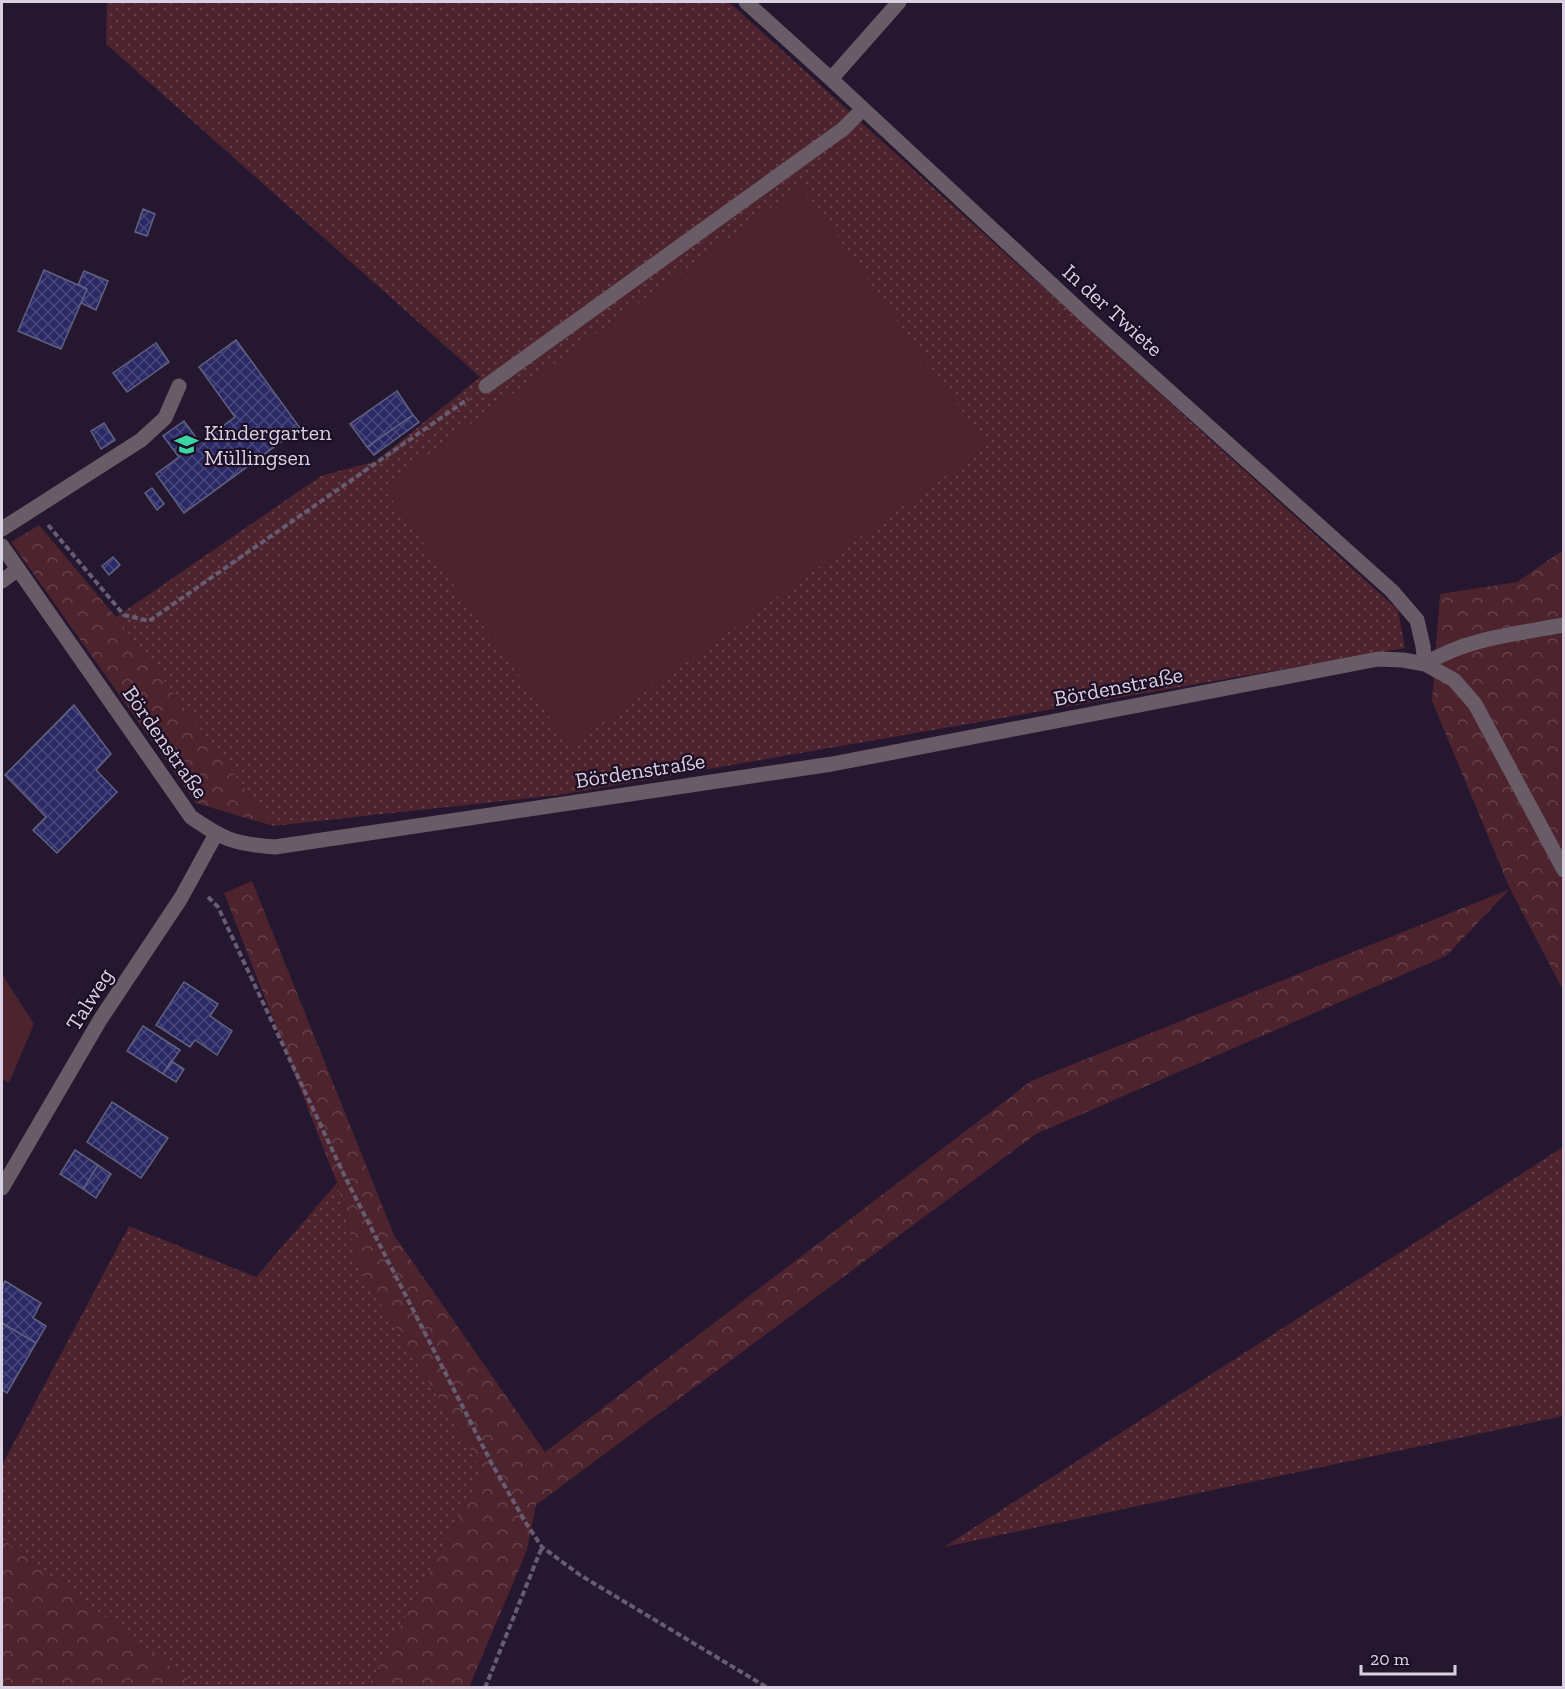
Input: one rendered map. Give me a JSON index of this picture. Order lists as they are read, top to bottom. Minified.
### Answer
{"streets":{"street":["In der Twiete","Bördenstraße","Talweg"]},"crossings":[["In der Twiete","Bördenstraße"],["Bördenstraße","Talweg"]],"places":{"school or university":["Kindergarten Müllingsen"]},"scale_bar":"20 m"}
